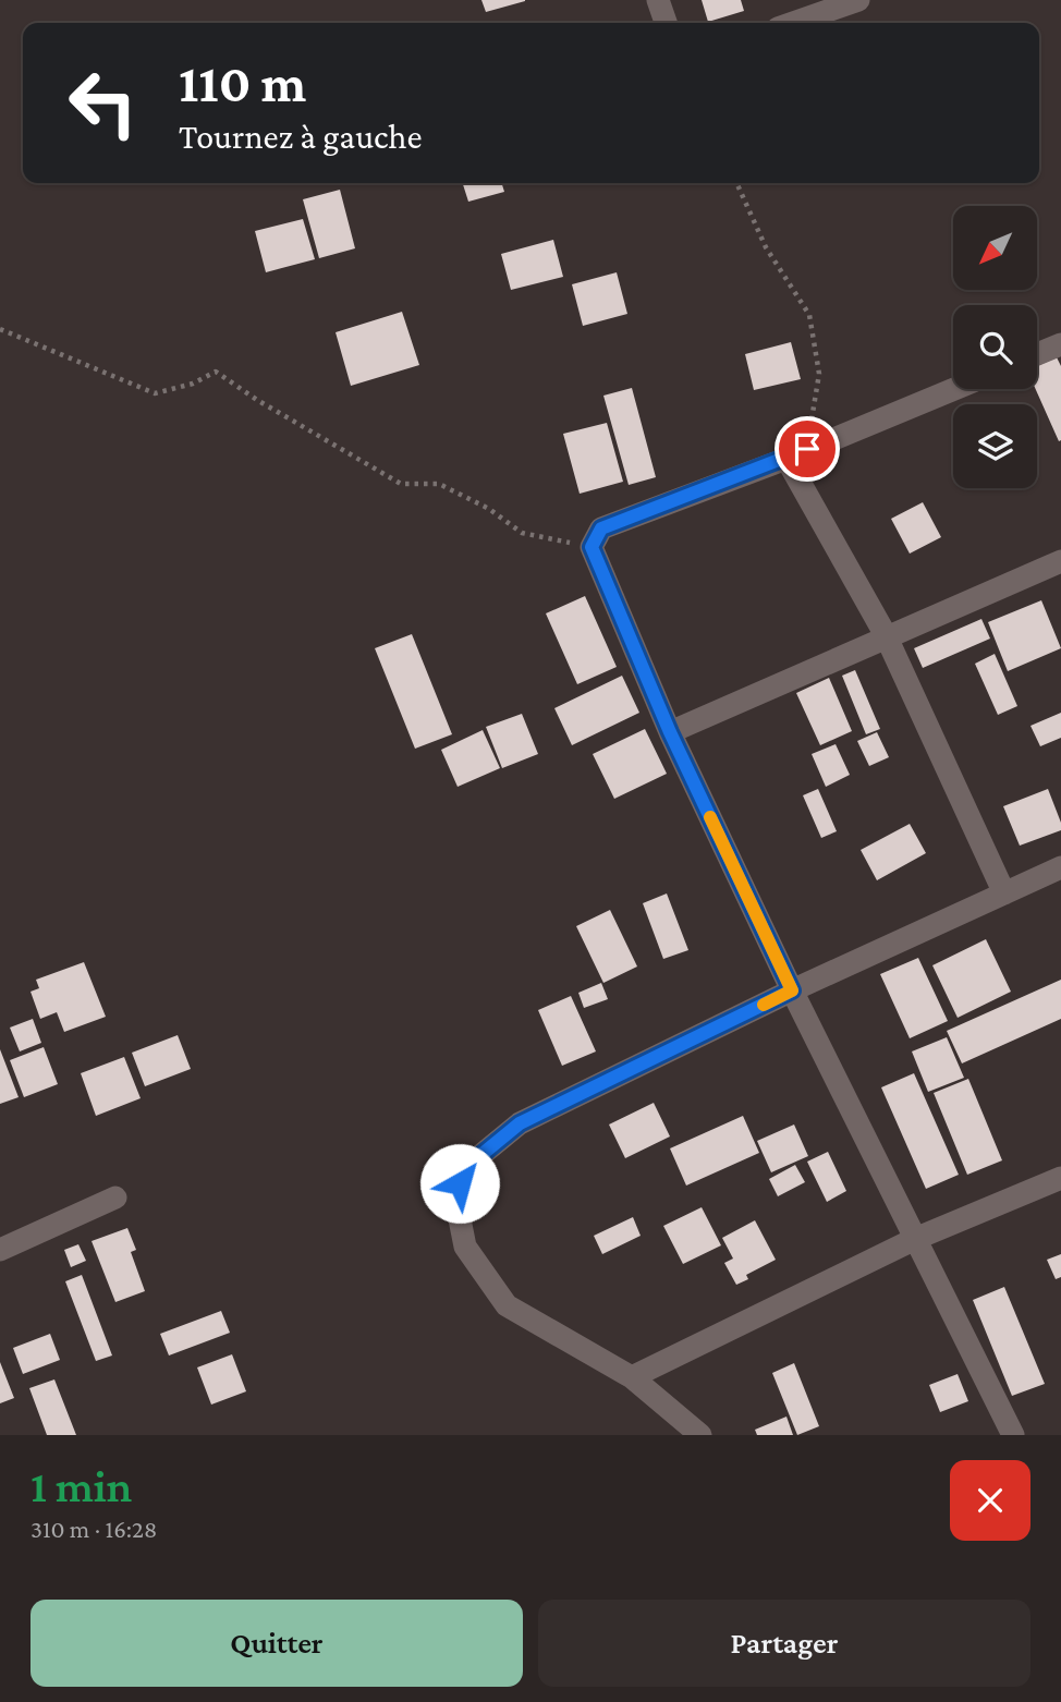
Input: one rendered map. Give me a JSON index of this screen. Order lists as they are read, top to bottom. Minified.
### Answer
{"north":"bottom left","page":{"turn":["110 m","Tournez à gauche"],"heading":["1 min","310 m · 16:28"],"buttons":["Quitter","Partager"]}}
